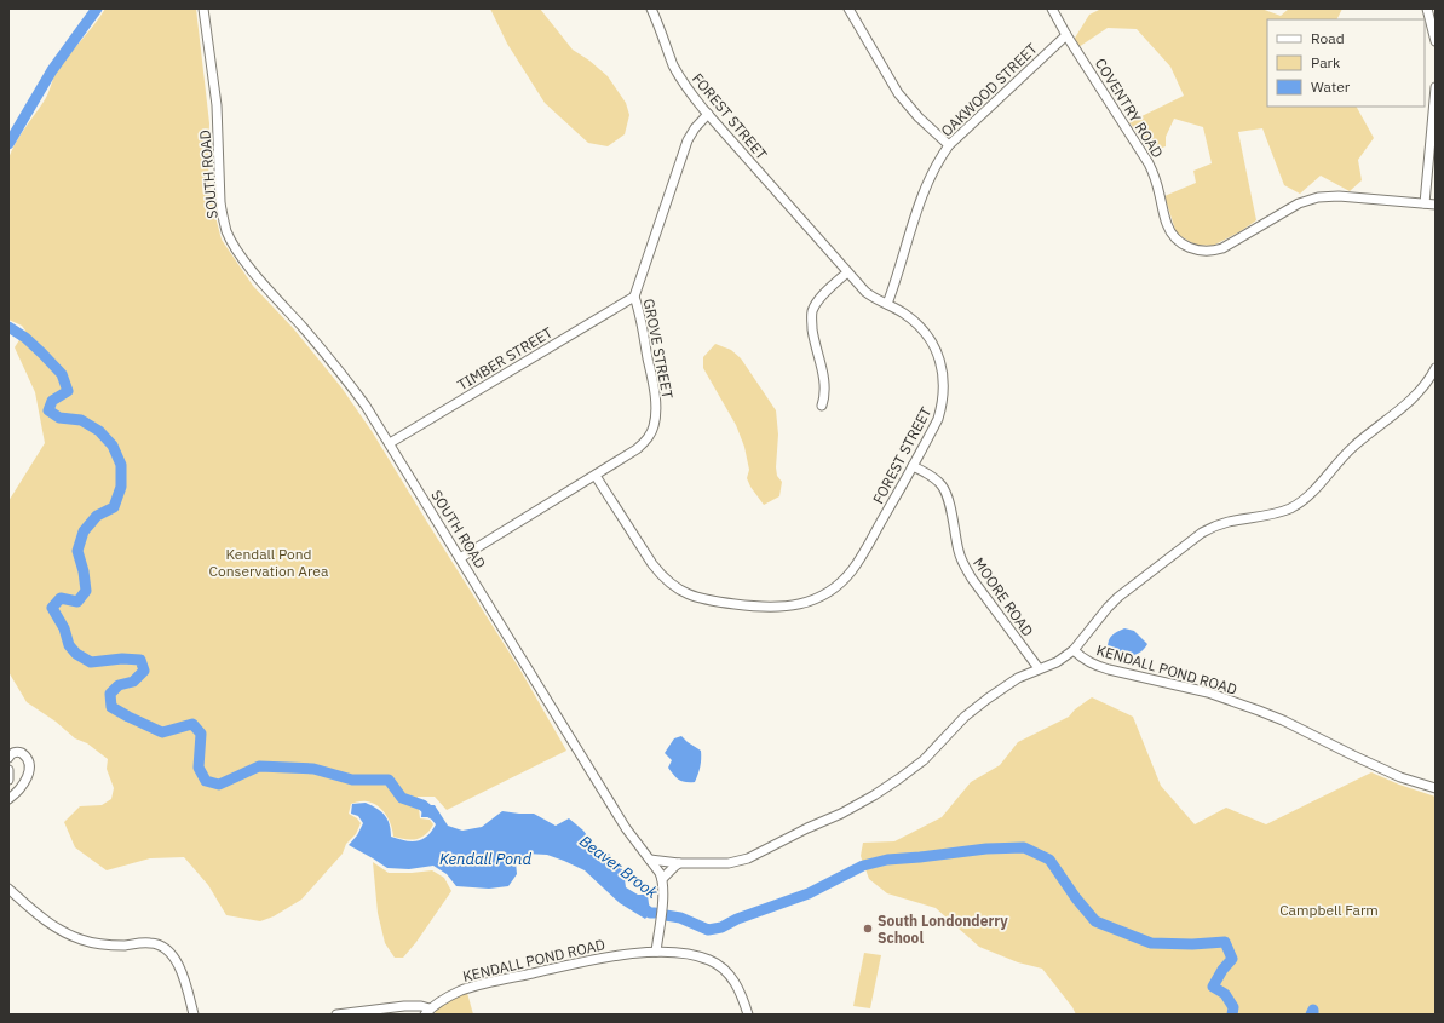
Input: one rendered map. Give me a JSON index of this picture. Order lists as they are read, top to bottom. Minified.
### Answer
{"streets":{"street":["OAKWOOD STREET","COVENTRY ROAD","FOREST STREET","SOUTH ROAD","GROVE STREET","TIMBER STREET","MOORE ROAD","KENDALL POND ROAD"]},"crossings":[["OAKWOOD STREET","COVENTRY ROAD"],["OAKWOOD STREET","FOREST STREET"],["FOREST STREET","GROVE STREET"],["FOREST STREET","MOORE ROAD"],["SOUTH ROAD","GROVE STREET"],["SOUTH ROAD","TIMBER STREET"],["GROVE STREET","TIMBER STREET"]],"water":["Kendall Pond","Beaver Brook"],"parks":["Kendall Pond Conservation Area","Campbell Farm"],"places":["South Londonderry School"],"legend":["Road","Park","Water"]}
